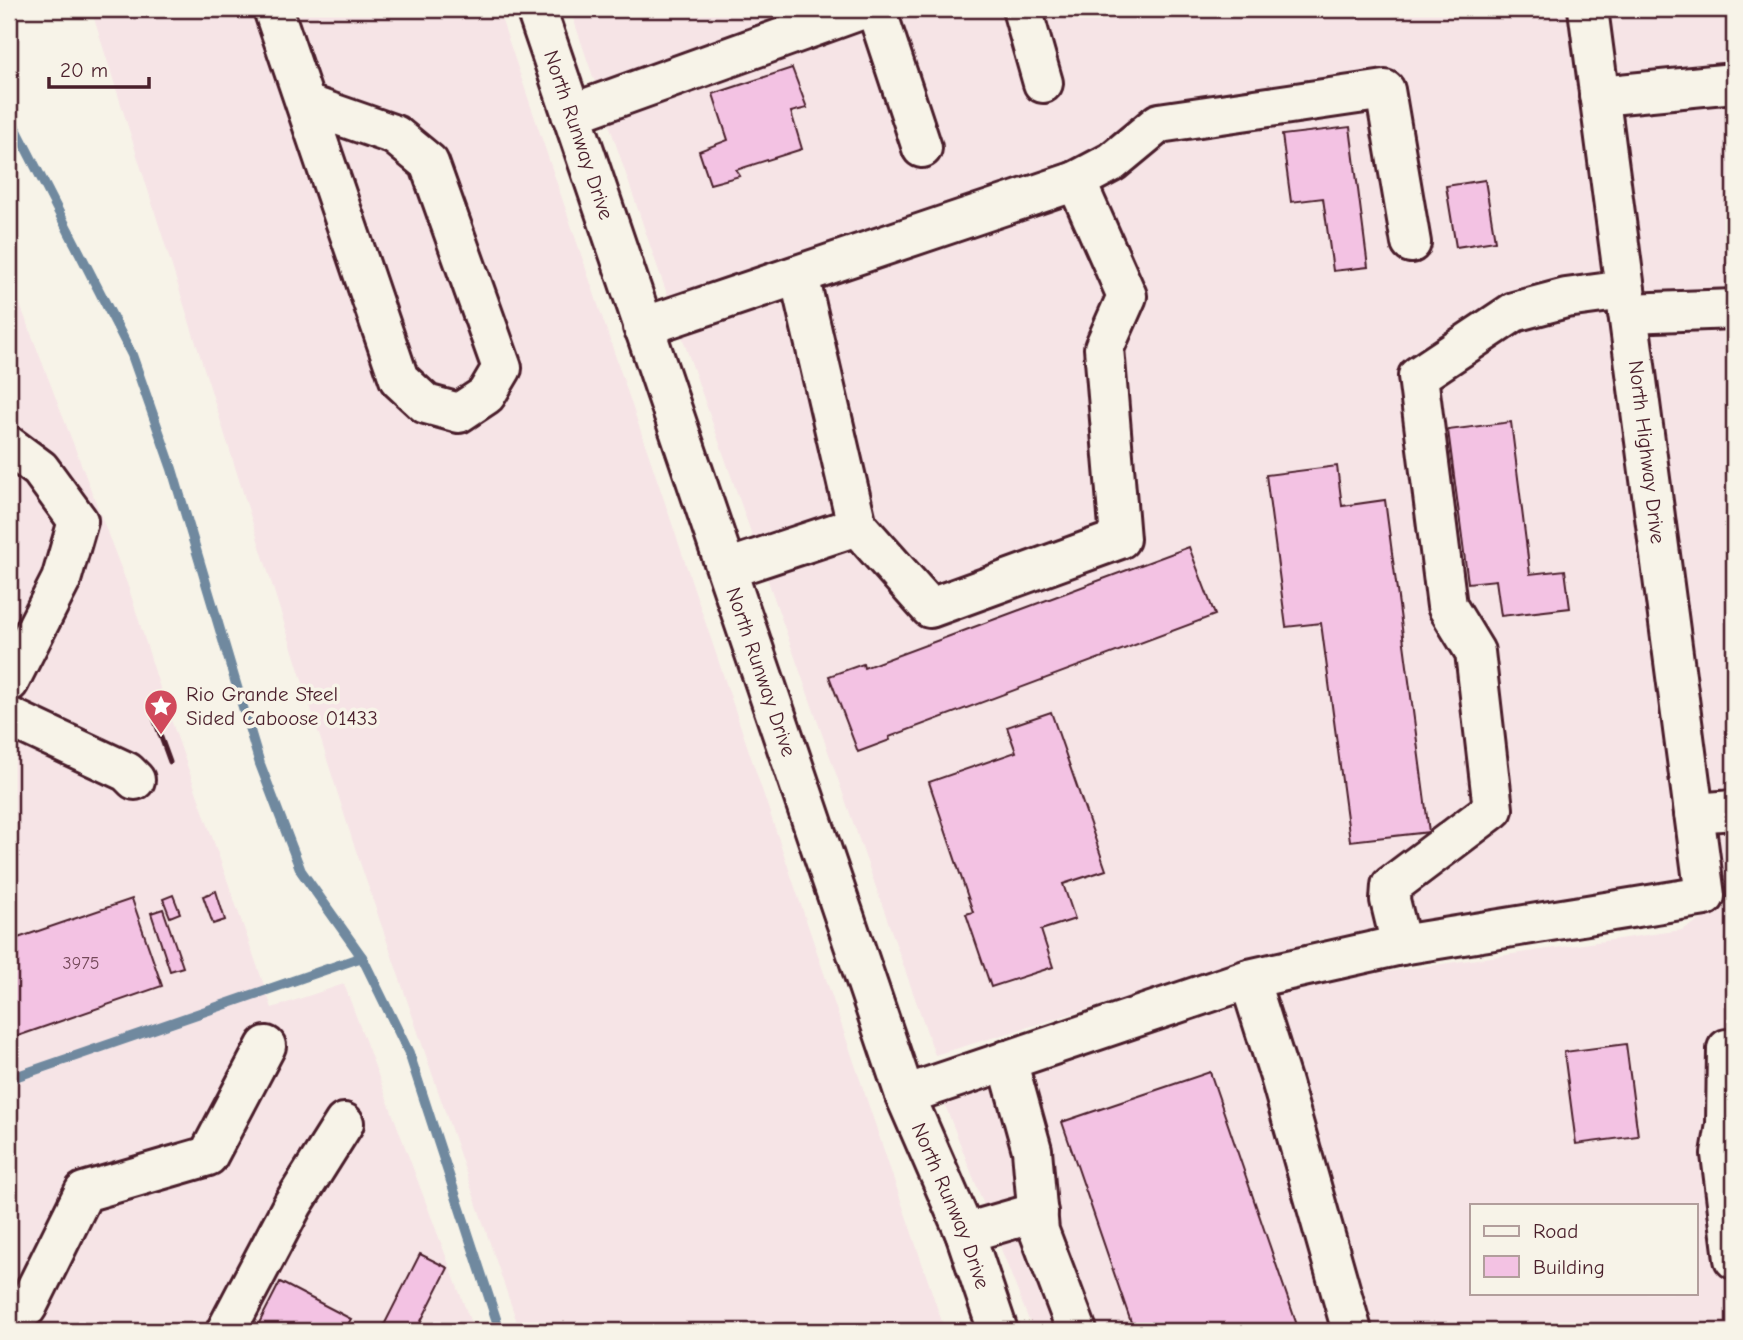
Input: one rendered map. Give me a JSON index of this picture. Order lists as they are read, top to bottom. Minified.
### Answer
{"streets":{"street":["North Runway Drive","North Highway Drive"]},"places":{"place":["Rio Grande Steel Sided Caboose 01433"]},"house_numbers":["3975"],"legend":["Road","Building"],"scale_bar":"20 m"}
